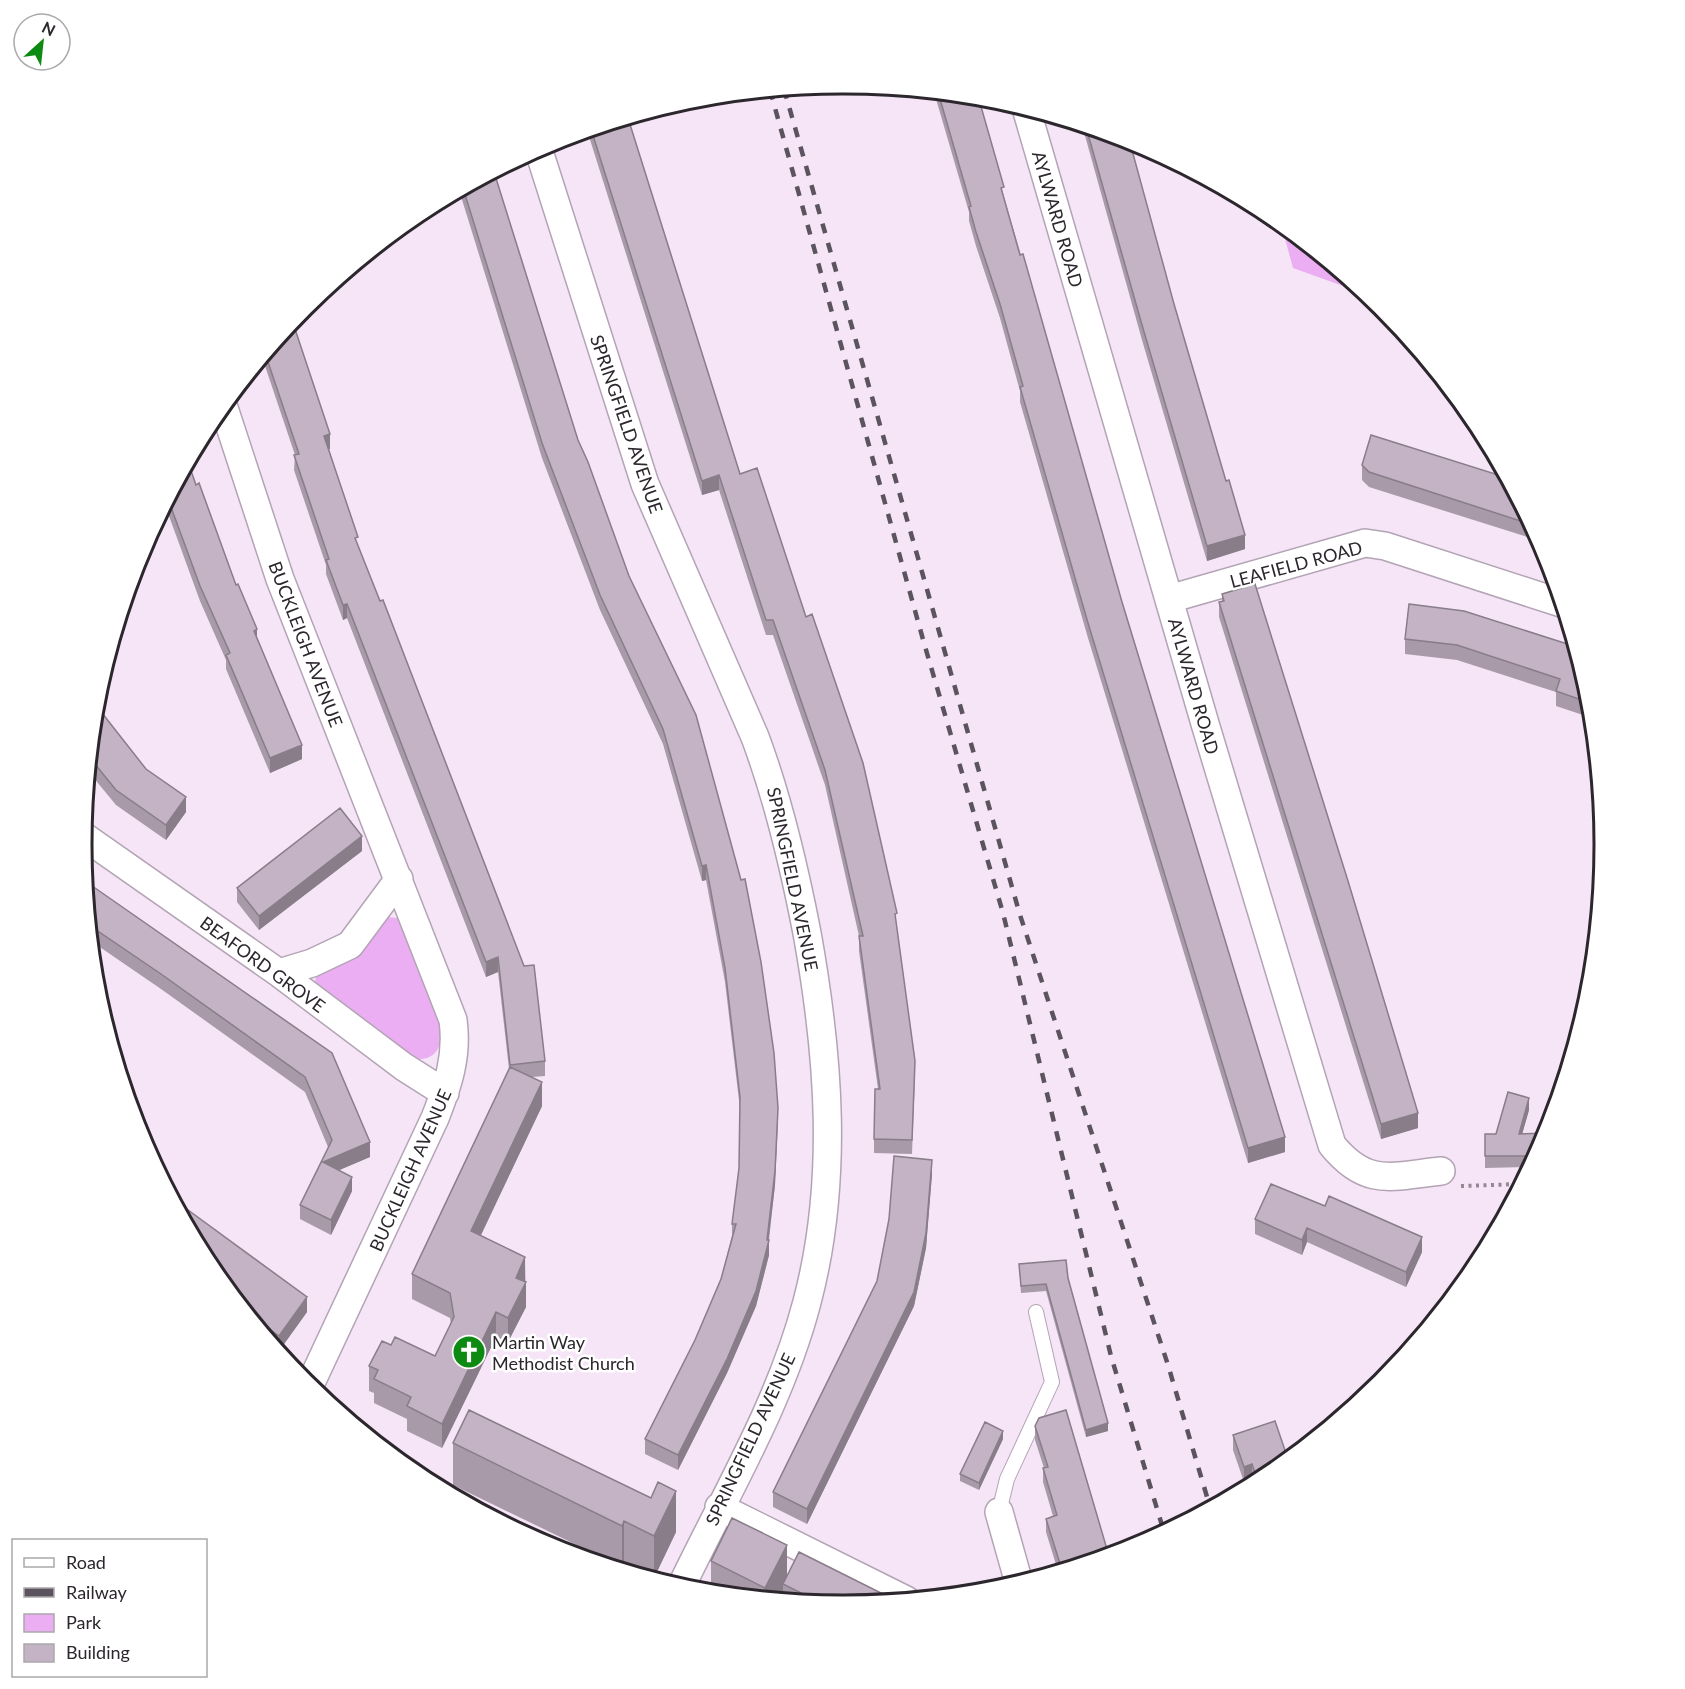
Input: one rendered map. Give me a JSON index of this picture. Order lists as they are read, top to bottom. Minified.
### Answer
{"streets":{"street":["AYLWARD ROAD","SPRINGFIELD AVENUE","LEAFIELD ROAD","BUCKLEIGH AVENUE","BEAFORD GROVE"]},"crossings":[["AYLWARD ROAD","LEAFIELD ROAD"],["BUCKLEIGH AVENUE","BEAFORD GROVE"]],"places":{"church":["Martin Way Methodist Church"]},"legend":["Road","Railway","Park","Building"],"north":"top right"}
